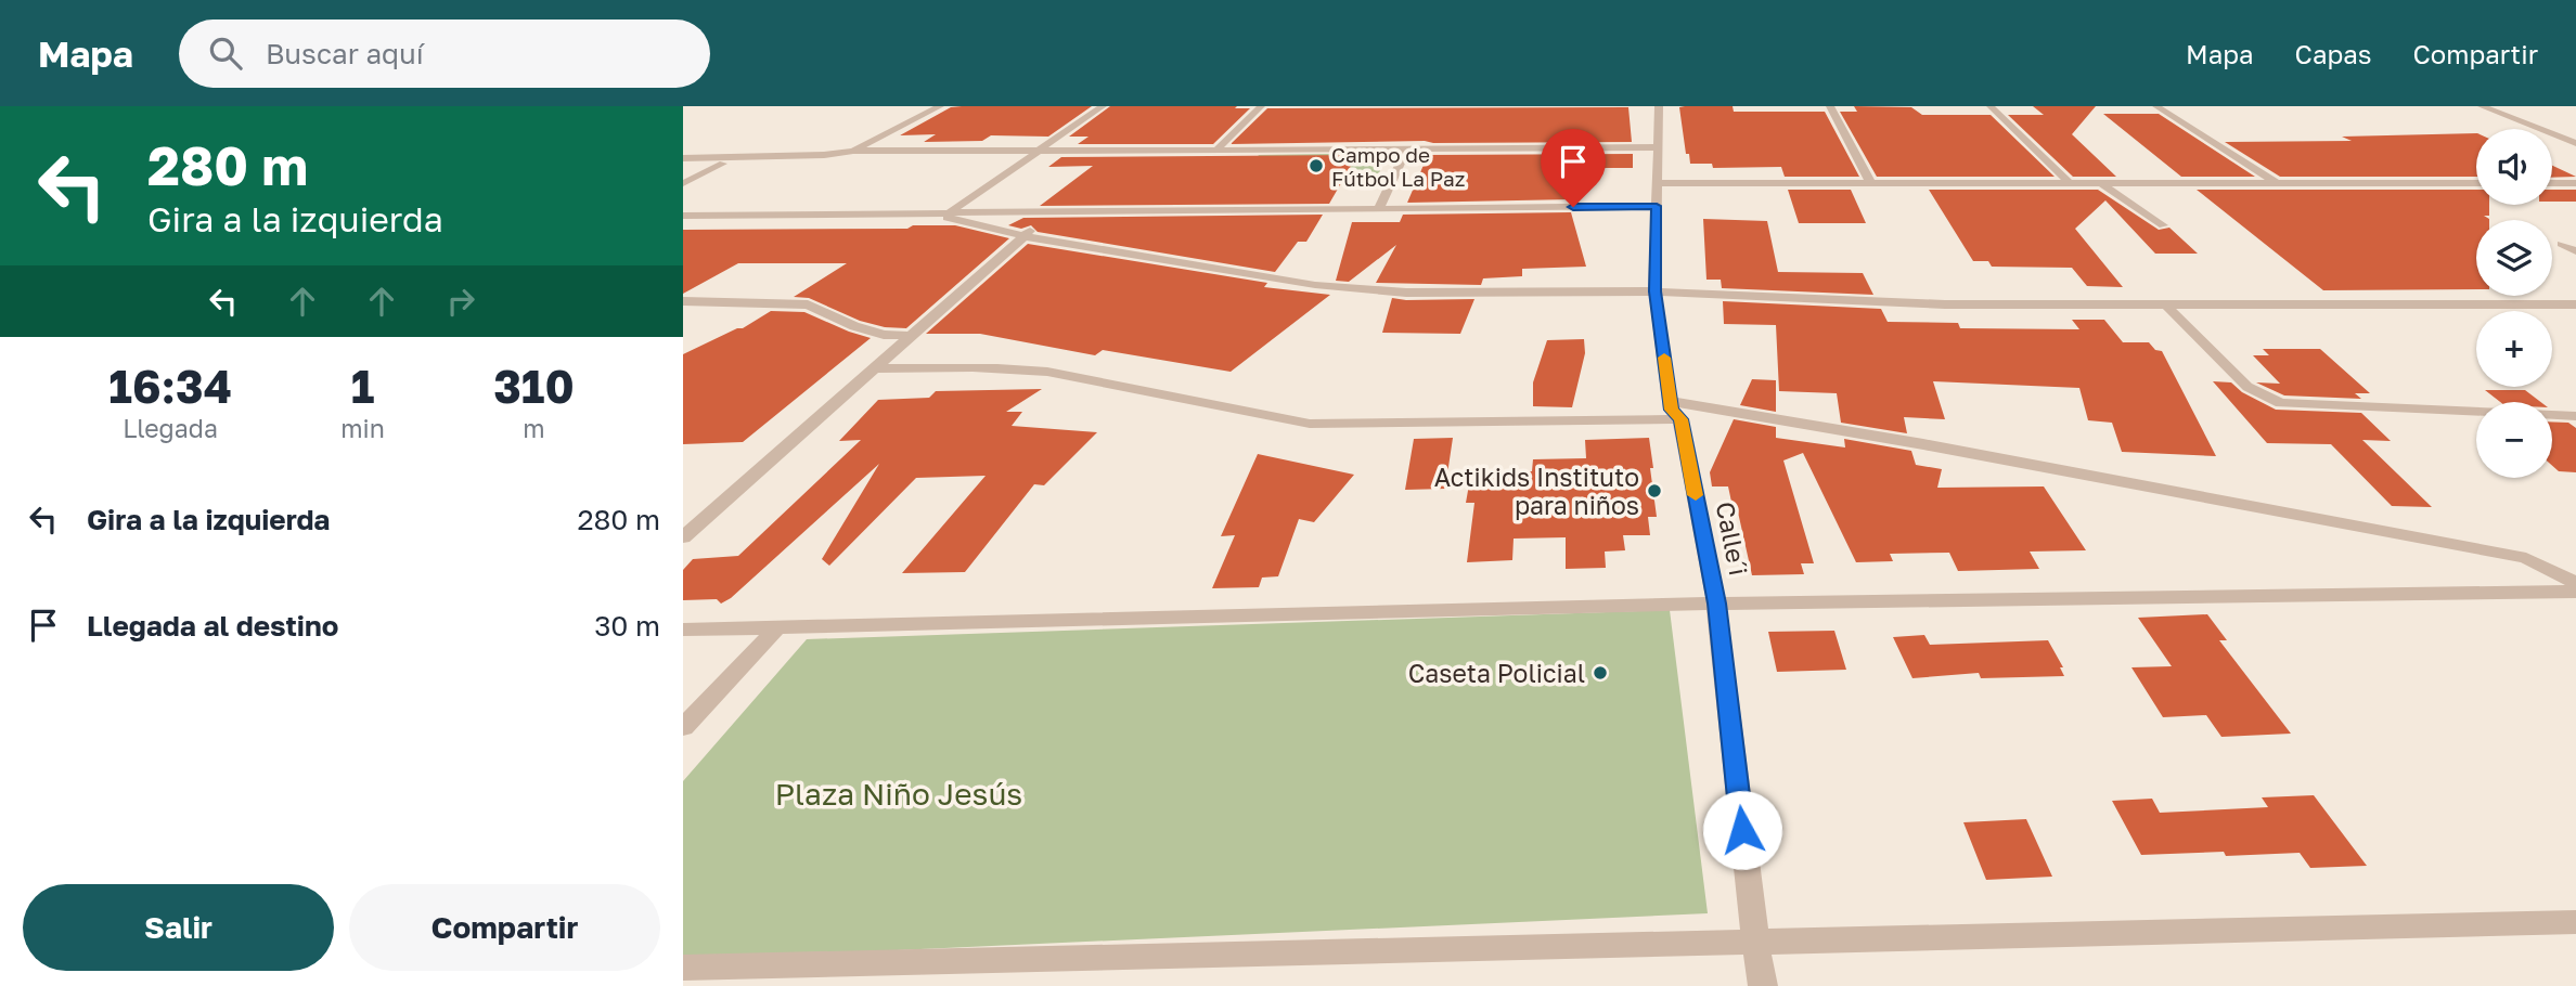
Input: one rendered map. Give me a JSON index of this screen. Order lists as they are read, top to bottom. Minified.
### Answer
{"streets":{"street":["Calle´i"]},"parks":["Plaza Niño Jesús"],"places":["Campo de Fútbol La Paz","Actikids Instituto para niños","Caseta Policial"],"page":{"header":"Mapa","search":"Buscar aquí","nav":["Mapa","Capas","Compartir"],"turn":["280 m","Gira a la izquierda"],"map_buttons":["+","−"],"eta":["16:34","Llegada","1","min","310","m"],"list":[{"name":"Gira a la izquierda","value":"280 m"},{"name":"Llegada al destino","value":"30 m"}],"buttons":["Salir","Compartir"]}}
